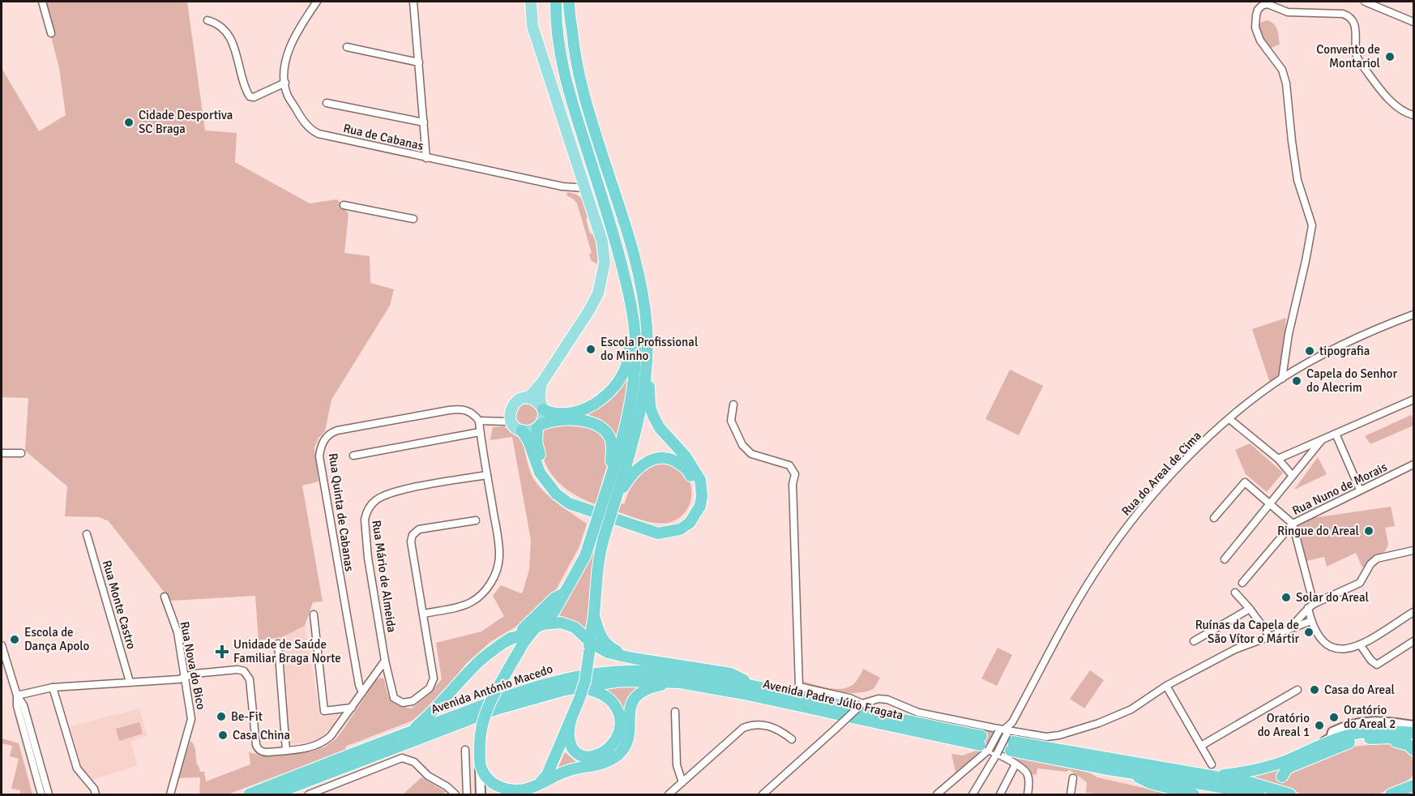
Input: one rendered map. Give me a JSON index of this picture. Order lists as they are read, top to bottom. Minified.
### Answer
{"streets":{"highway":["Avenida António Macedo","Avenida Padre Júlio Fragata"],"street":["Rua de Cabanas","Rua do Areal de Cima","Rua Nuno de Morais","Rua Quinta de Cabanas","Rua Mário de Almeida","Rua Monte Castro","Rua Nova do Bico"]},"crossings":[["Avenida António Macedo","Avenida Padre Júlio Fragata"]],"places":{"other":["Convento de Montariol","Cidade Desportiva SC Braga","Escola Profissional do Minho","tipografia","Capela do Senhor do Alecrim","Ringue do Areal","Solar do Areal","Ruínas da Capela de São Vítor o Mártir","Escola de Dança Apolo","Casa do Areal","Be-Fit","Oratório do Areal 2","Oratório do Areal 1","Casa China"],"health":["Unidade de Saúde Familiar Braga Norte"]}}
